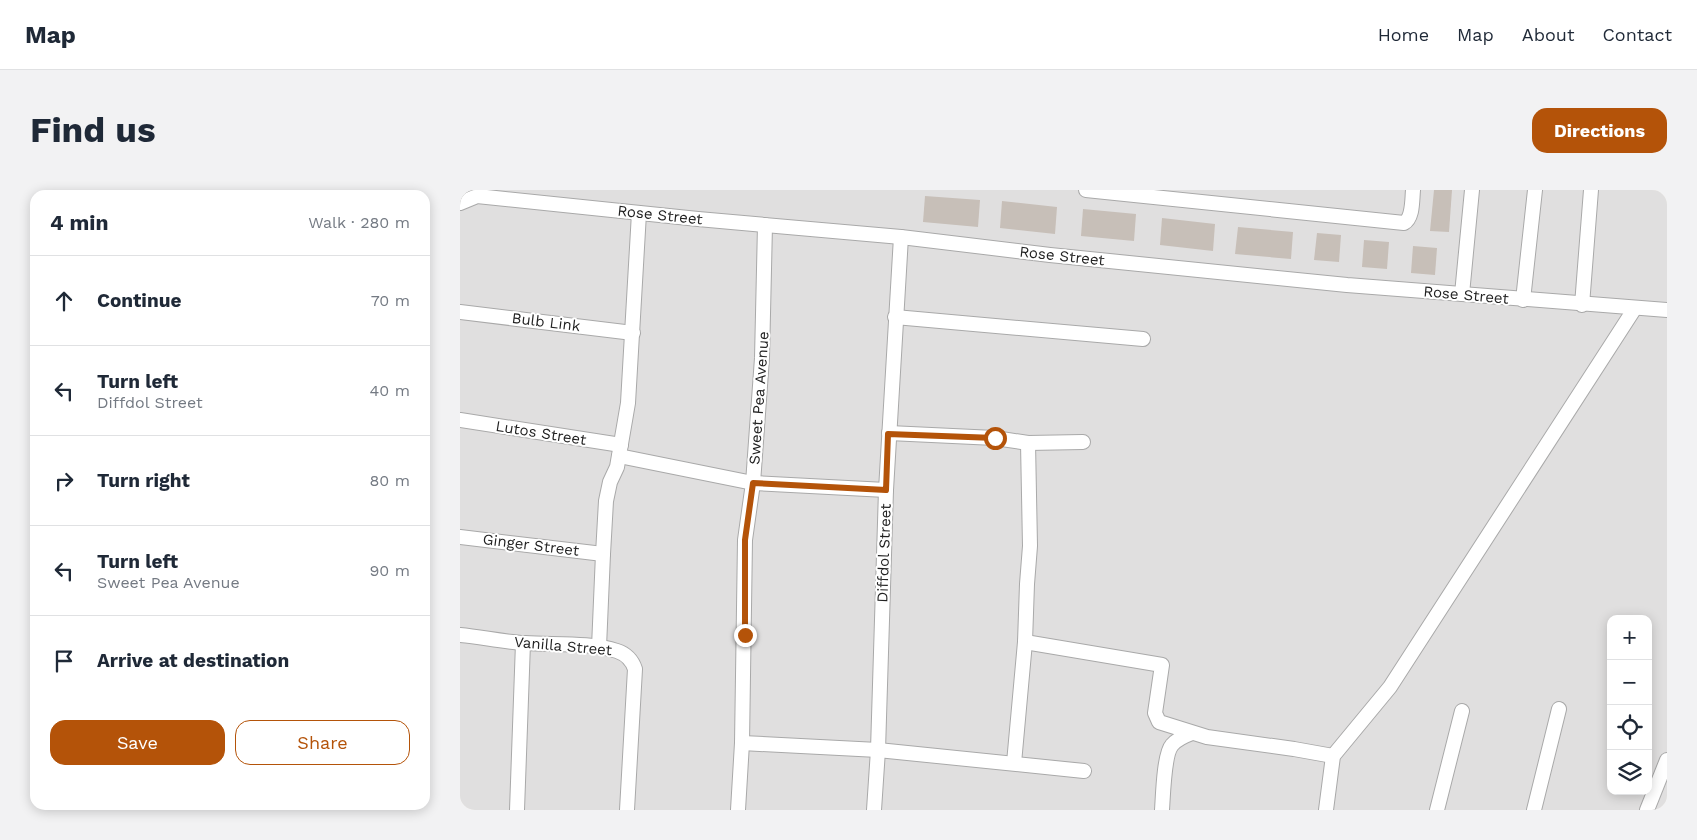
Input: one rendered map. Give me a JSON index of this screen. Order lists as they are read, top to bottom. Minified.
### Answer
{"streets":{"street":["Rose Street","Bulb Link","Sweet Pea Avenue","Lutos Street","Ginger Street","Diffdol Street","Vanilla Street"]},"crossings":[["Rose Street","Sweet Pea Avenue"],["Rose Street","Diffdol Street"],["Sweet Pea Avenue","Lutos Street"],["Lutos Street","Diffdol Street"]],"page":{"header":"Map","nav":["Home","Map","About","Contact"],"buttons":["Directions",["Save","Share"]],"title":"Find us","heading":["4 min","Walk · 280 m"],"list":[["Continue","70 m"],["Turn left","Diffdol Street","40 m"],["Turn right","80 m"],["Turn left","Sweet Pea Avenue","90 m"],"Arrive at destination"],"map_buttons":["+","−"]}}
